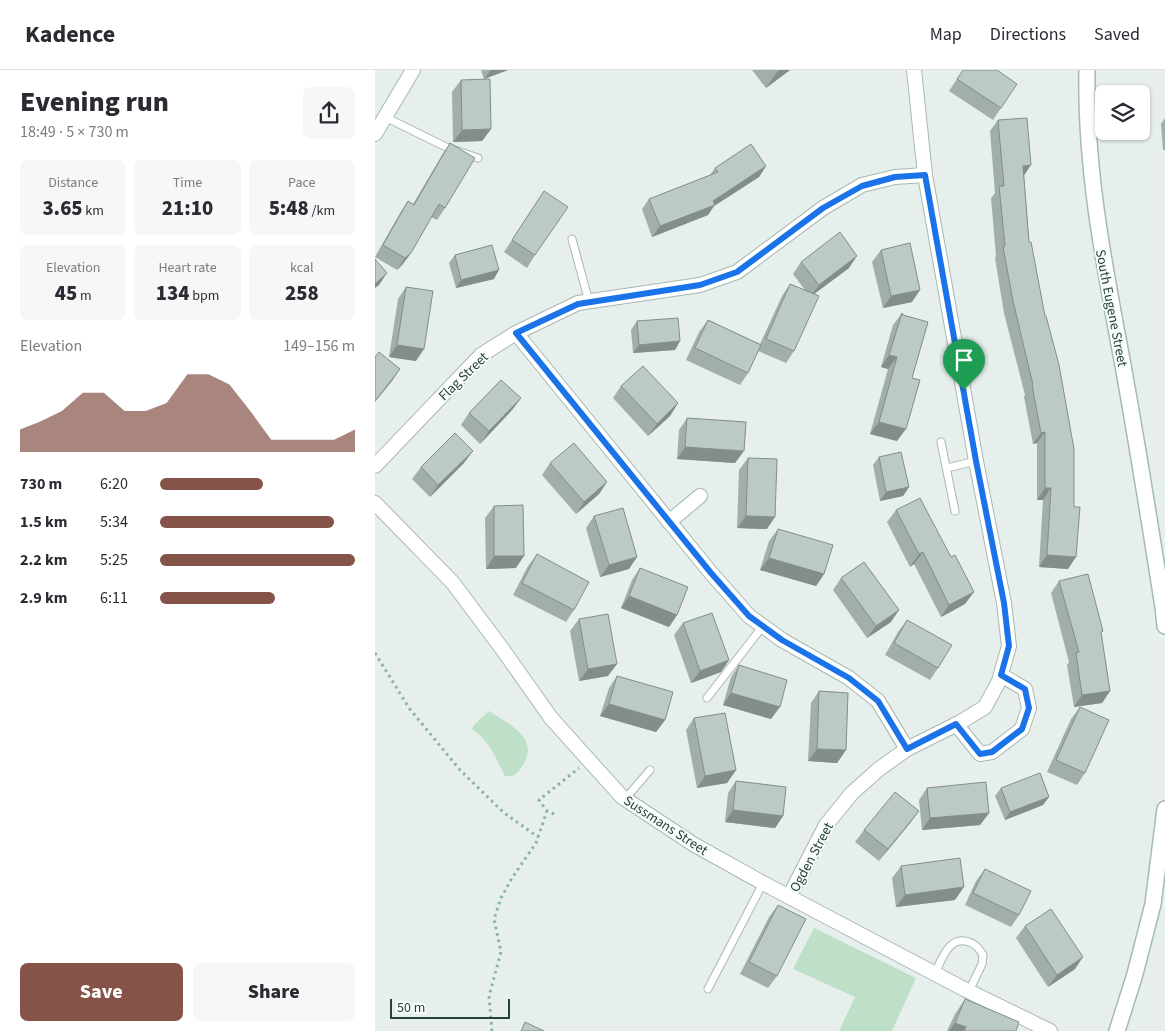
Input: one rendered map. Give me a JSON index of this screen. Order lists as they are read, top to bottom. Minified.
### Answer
{"streets":{"main road":["South Eugene Street"],"street":["Flag Street","Sussmans Street","Ogden Street"]},"crossings":[["Flag Street","Ogden Street"],["Sussmans Street","Ogden Street"]],"scale_bar":"50 m","page":{"header":"Kadence","nav":["Map","Directions","Saved"],"heading":["Evening run","18:49 · 5 × 730 m"],"stats":[["Distance","3.65 km"],["Time","21:10"],["Pace","5:48 /km"],["Elevation","45 m"],["Heart rate","134 bpm"],["kcal","258"]],"chart":["Elevation","149–156 m"],"list":[{"name":"730 m","note":"6:20"},{"name":"1.5 km","note":"5:34"},{"name":"2.2 km","note":"5:25"},{"name":"2.9 km","note":"6:11"}],"buttons":["Save","Share"],"scale":"50 m"}}
